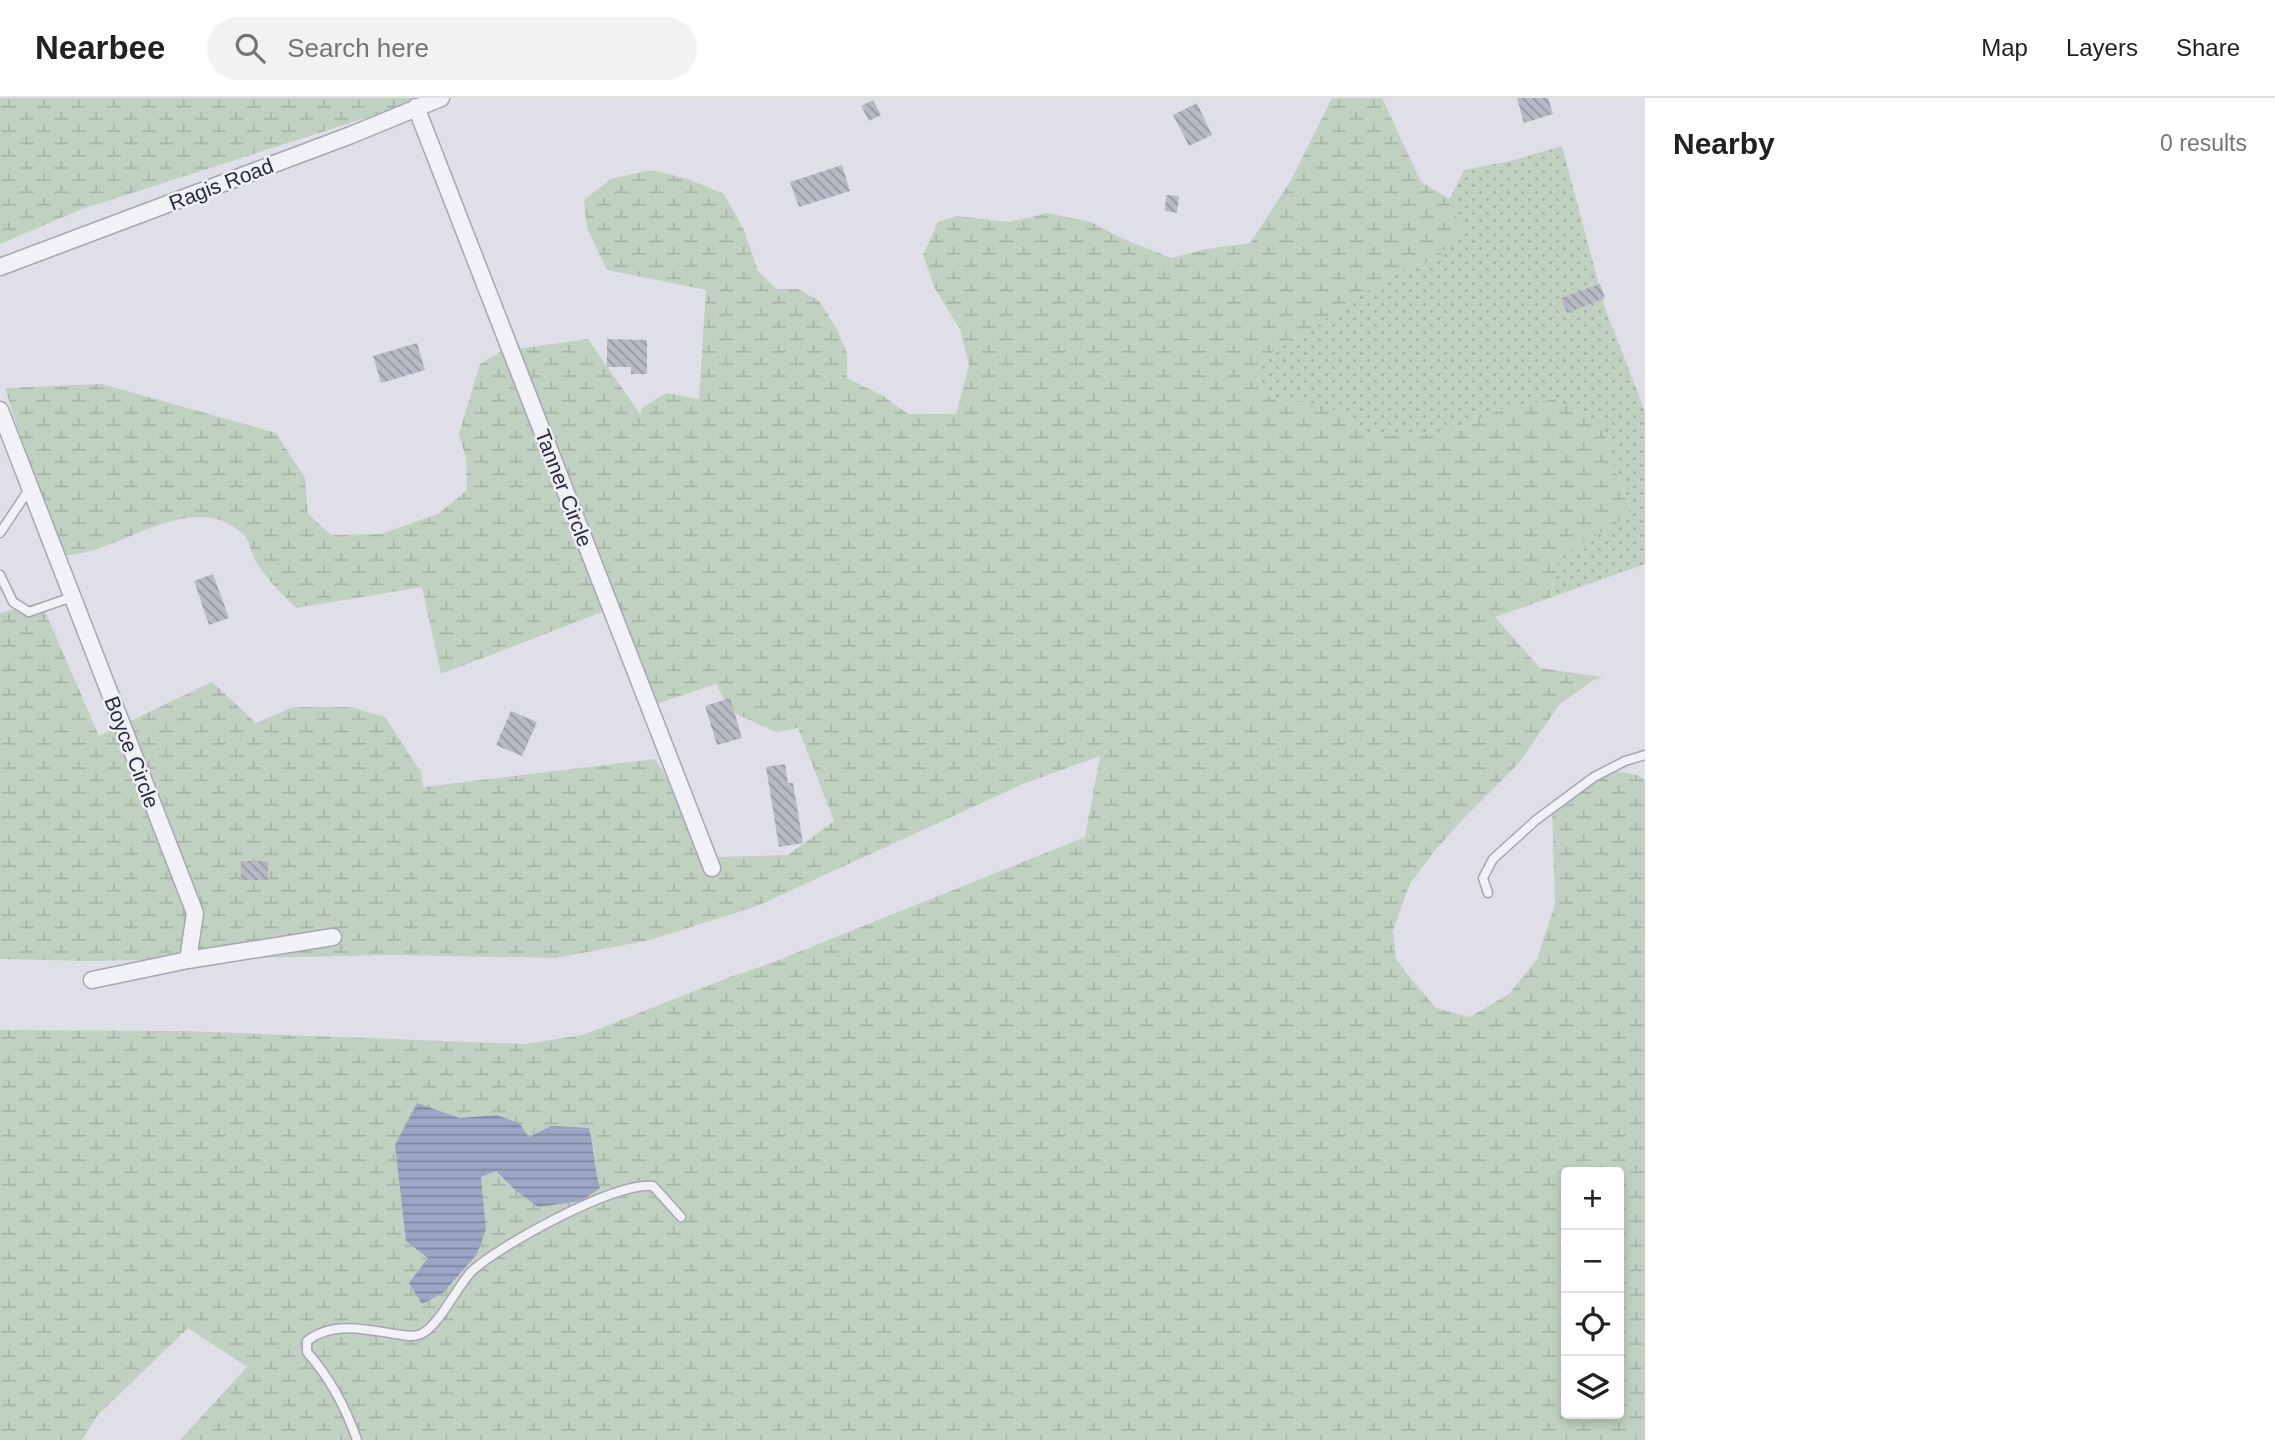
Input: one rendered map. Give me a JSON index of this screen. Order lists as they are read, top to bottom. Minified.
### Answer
{"streets":{"street":["Ragis Road","Tanner Circle","Boyce Circle"]},"crossings":[["Ragis Road","Tanner Circle"]],"page":{"header":"Nearbee","search":"Search here","nav":["Map","Layers","Share"],"heading":["Nearby","0 results"],"map_buttons":["+","−"]}}
